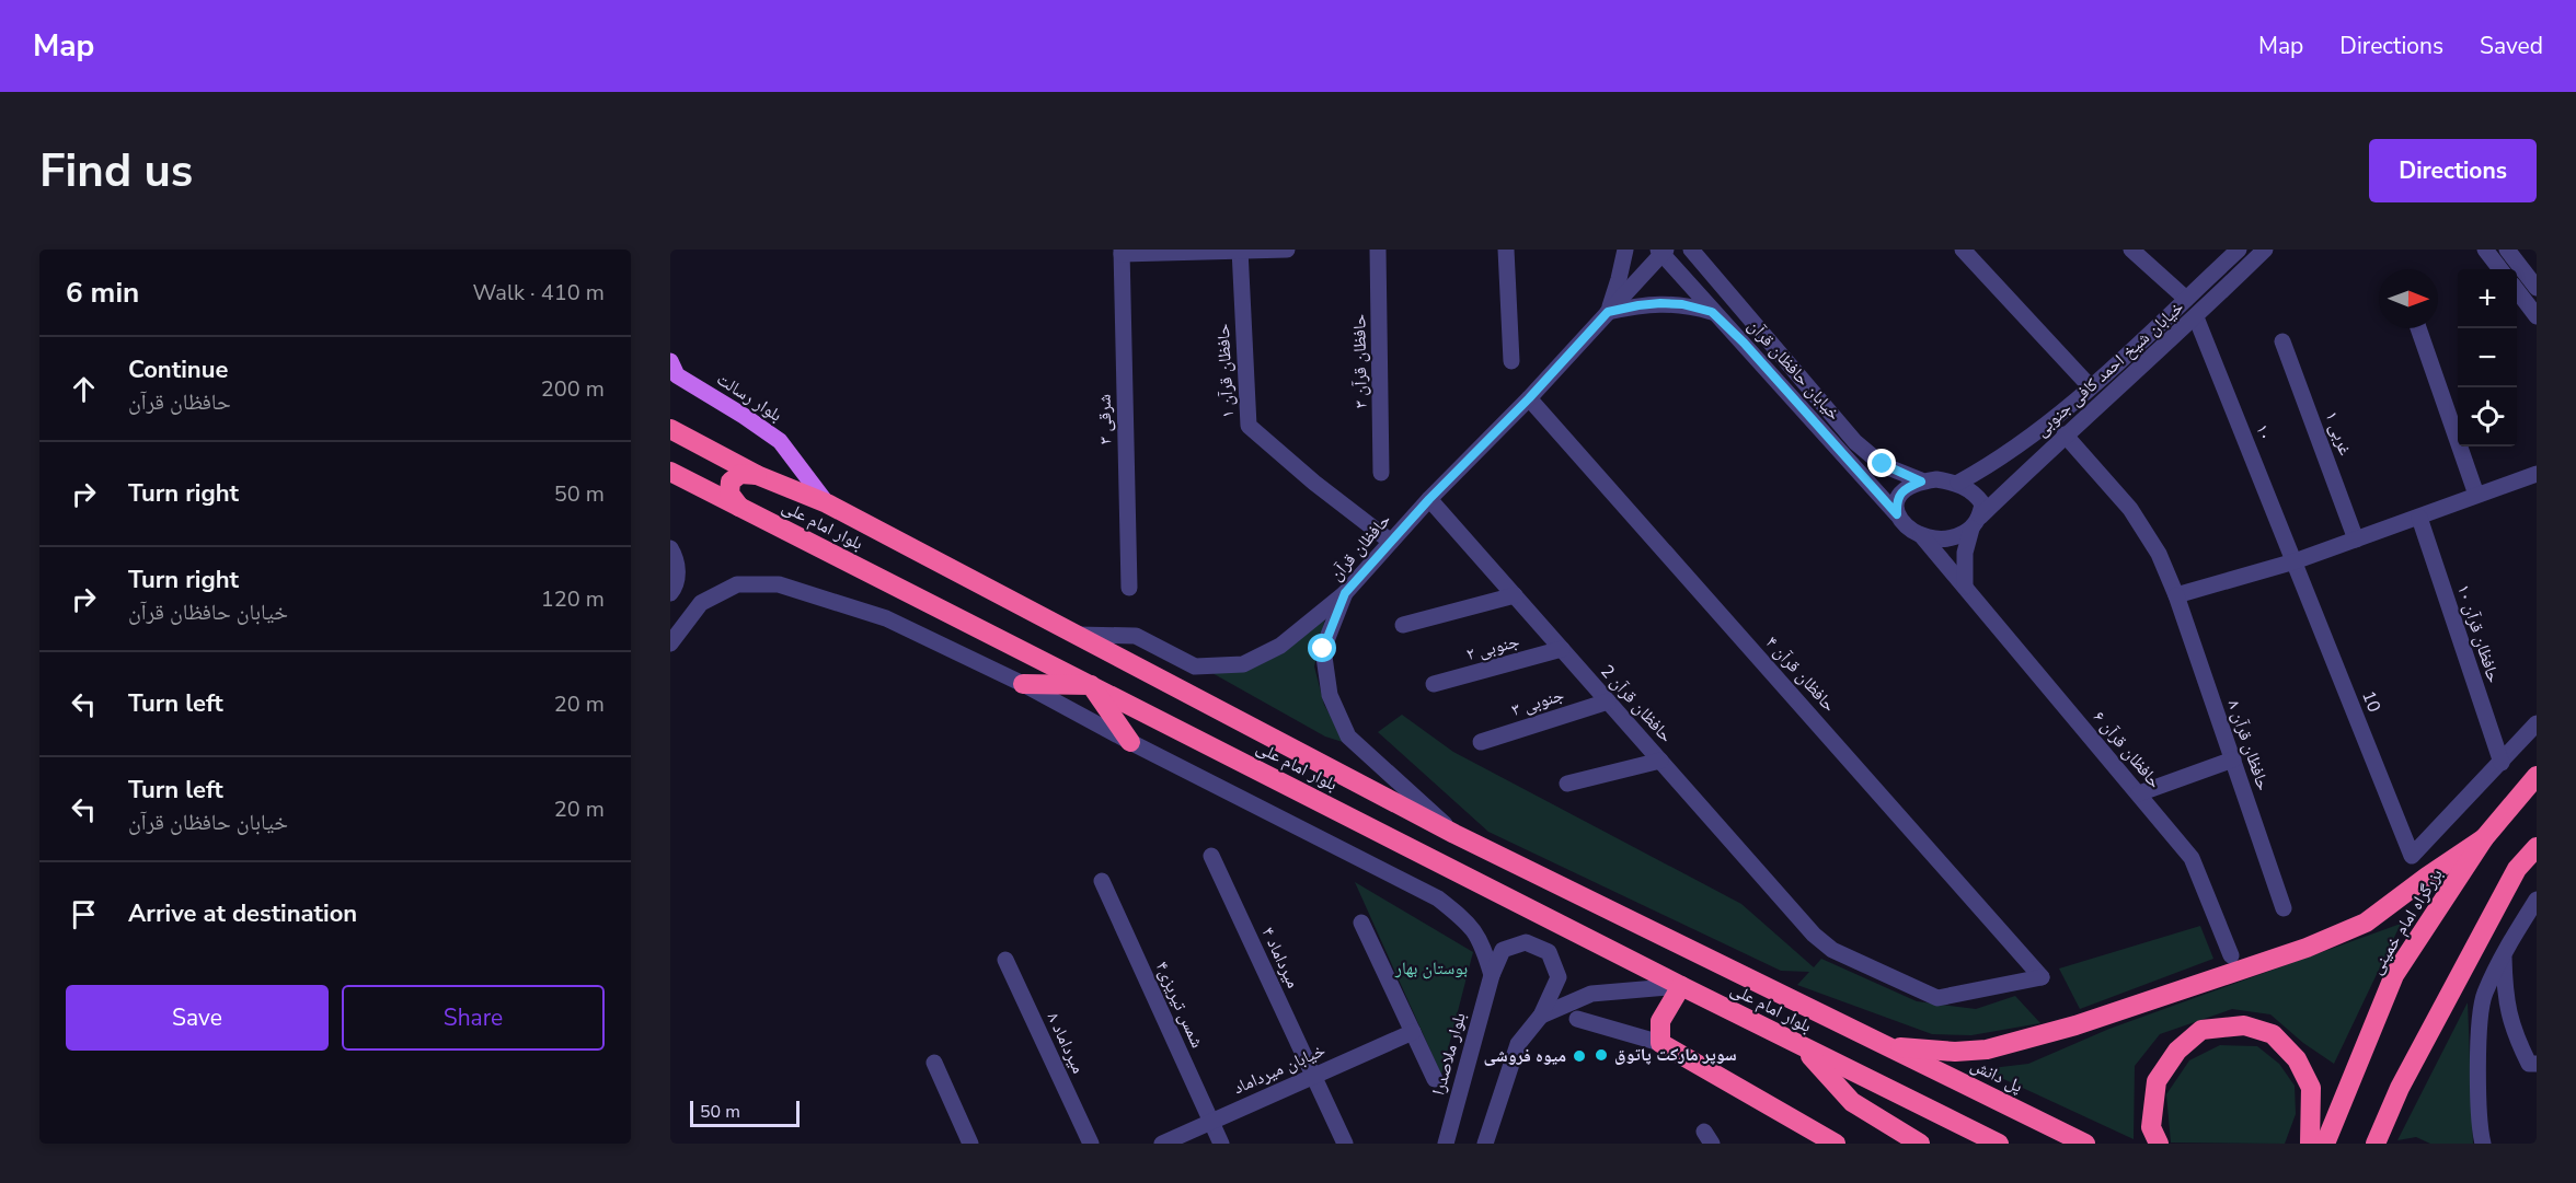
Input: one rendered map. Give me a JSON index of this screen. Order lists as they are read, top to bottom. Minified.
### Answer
{"streets":{"highway":["بلوار امام علی","بزرگراه امام خمینی","پل دانش"],"main road":["بلوار رسالت"],"street":["حافظان قرآن ۳","خیابان شیخ احمد کافی جنوبی","خیابان حافظان قرآن","حافظان قرآن ۱","۳ شرقی","۱۰","۱ غربی","حافظان قرآن","حافظان قرآن ۱۰","جنوبی ۲","حافظان قرآن ۴","10","جنوبی ۳","حافظان قرآن 2","حافظان قرآن ۸","حافظان قرآن ۶","میرداماد ۴","شمس تیریزی۴","میرداماد ۸","بلوار ملاصدرا","خیابان میرداماد"]},"crossings":[["خیابان شیخ احمد کافی جنوبی","خیابان حافظان قرآن"],["خیابان شیخ احمد کافی جنوبی","۱۰"],["خیابان شیخ احمد کافی جنوبی","حافظان قرآن ۸"],["خیابان شیخ احمد کافی جنوبی","حافظان قرآن ۶"],["خیابان حافظان قرآن","حافظان قرآن"],["خیابان حافظان قرآن","حافظان قرآن ۶"],["حافظان قرآن ۱","حافظان قرآن"],["بلوار رسالت","بلوار امام علی"],["۱۰","10"],["بلوار امام علی","حافظان قرآن"],["بلوار امام علی","پل دانش"],["حافظان قرآن","حافظان قرآن ۴"],["حافظان قرآن","حافظان قرآن 2"],["حافظان قرآن ۱۰","10"],["جنوبی ۲","حافظان قرآن 2"],["حافظان قرآن ۴","حافظان قرآن 2"],["جنوبی ۳","حافظان قرآن 2"],["میرداماد ۴","خیابان میرداماد"],["شمس تیریزی۴","خیابان میرداماد"]],"parks":["بوستان بهار"],"places":["سوپر مارکت پاتوق","میوه فروشی"],"scale_bar":"50 m","north":"right","page":{"header":"Map","nav":["Map","Directions","Saved"],"buttons":["Directions",["Save","Share"]],"title":"Find us","heading":["6 min","Walk · 410 m"],"map_buttons":["+","−"],"list":[["Continue","حافظان قرآن","200 m"],["Turn right","50 m"],["Turn right","خیابان حافظان قرآن","120 m"],["Turn left","20 m"],["Turn left","خیابان حافظان قرآن","20 m"],"Arrive at destination"],"scale":"50 m"}}
